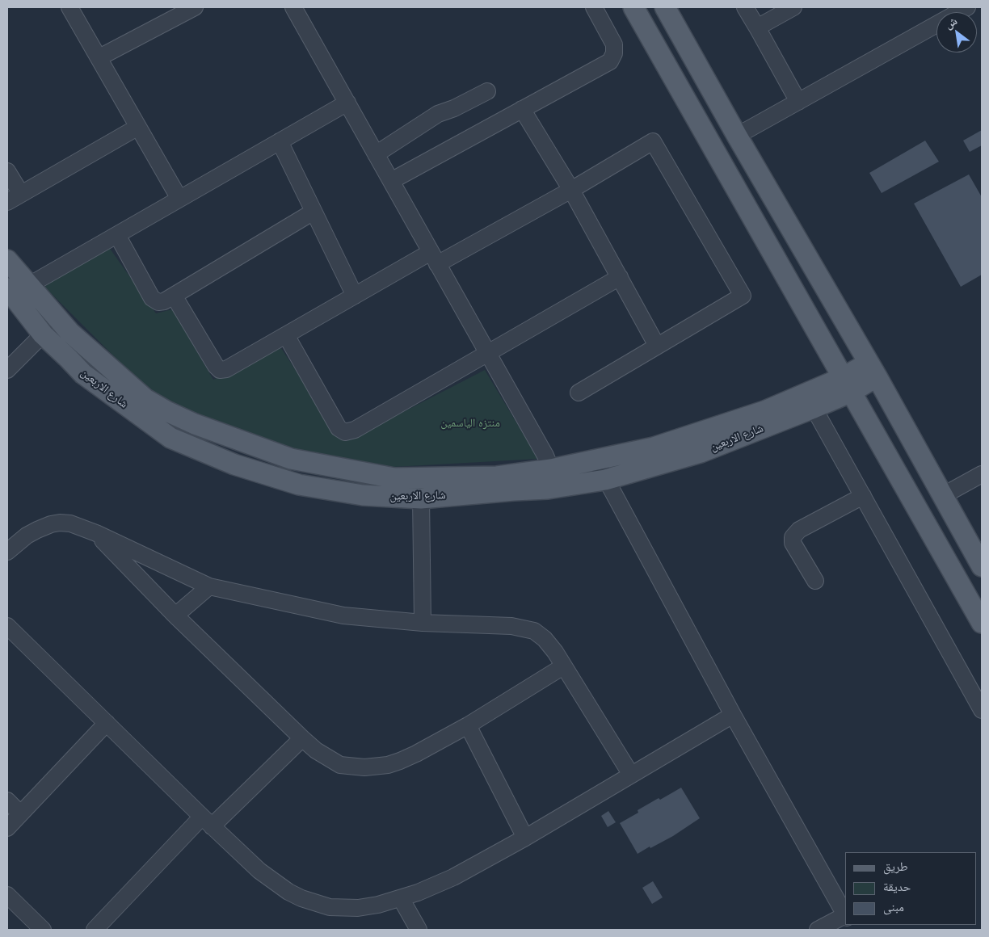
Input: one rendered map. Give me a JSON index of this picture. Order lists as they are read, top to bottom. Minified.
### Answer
{"streets":{"main road":["شارع الاربعين"]},"parks":["منتزه الياسمين"],"legend":["طريق","حديقة","مبنى"],"north":"top left"}
